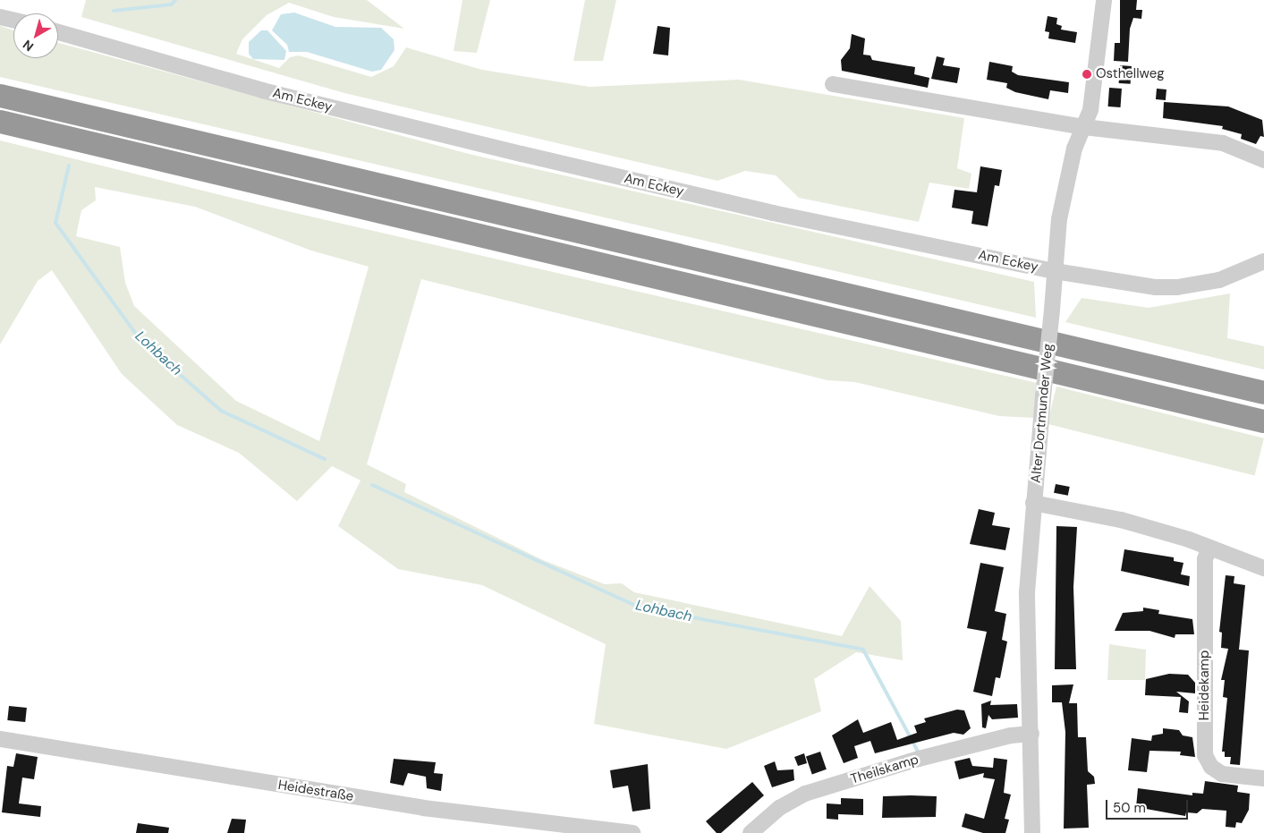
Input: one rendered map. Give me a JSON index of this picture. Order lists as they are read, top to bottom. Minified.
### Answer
{"streets":{"street":["Am Eckey","Alter Dortmunder Weg","Heidekamp","Theilskamp","Heidestraße"]},"crossings":[["Am Eckey","Alter Dortmunder Weg"],["Alter Dortmunder Weg","Theilskamp"]],"water":["Lohbach"],"places":["Osthellweg"],"scale_bar":"50 m","north":"bottom left"}
